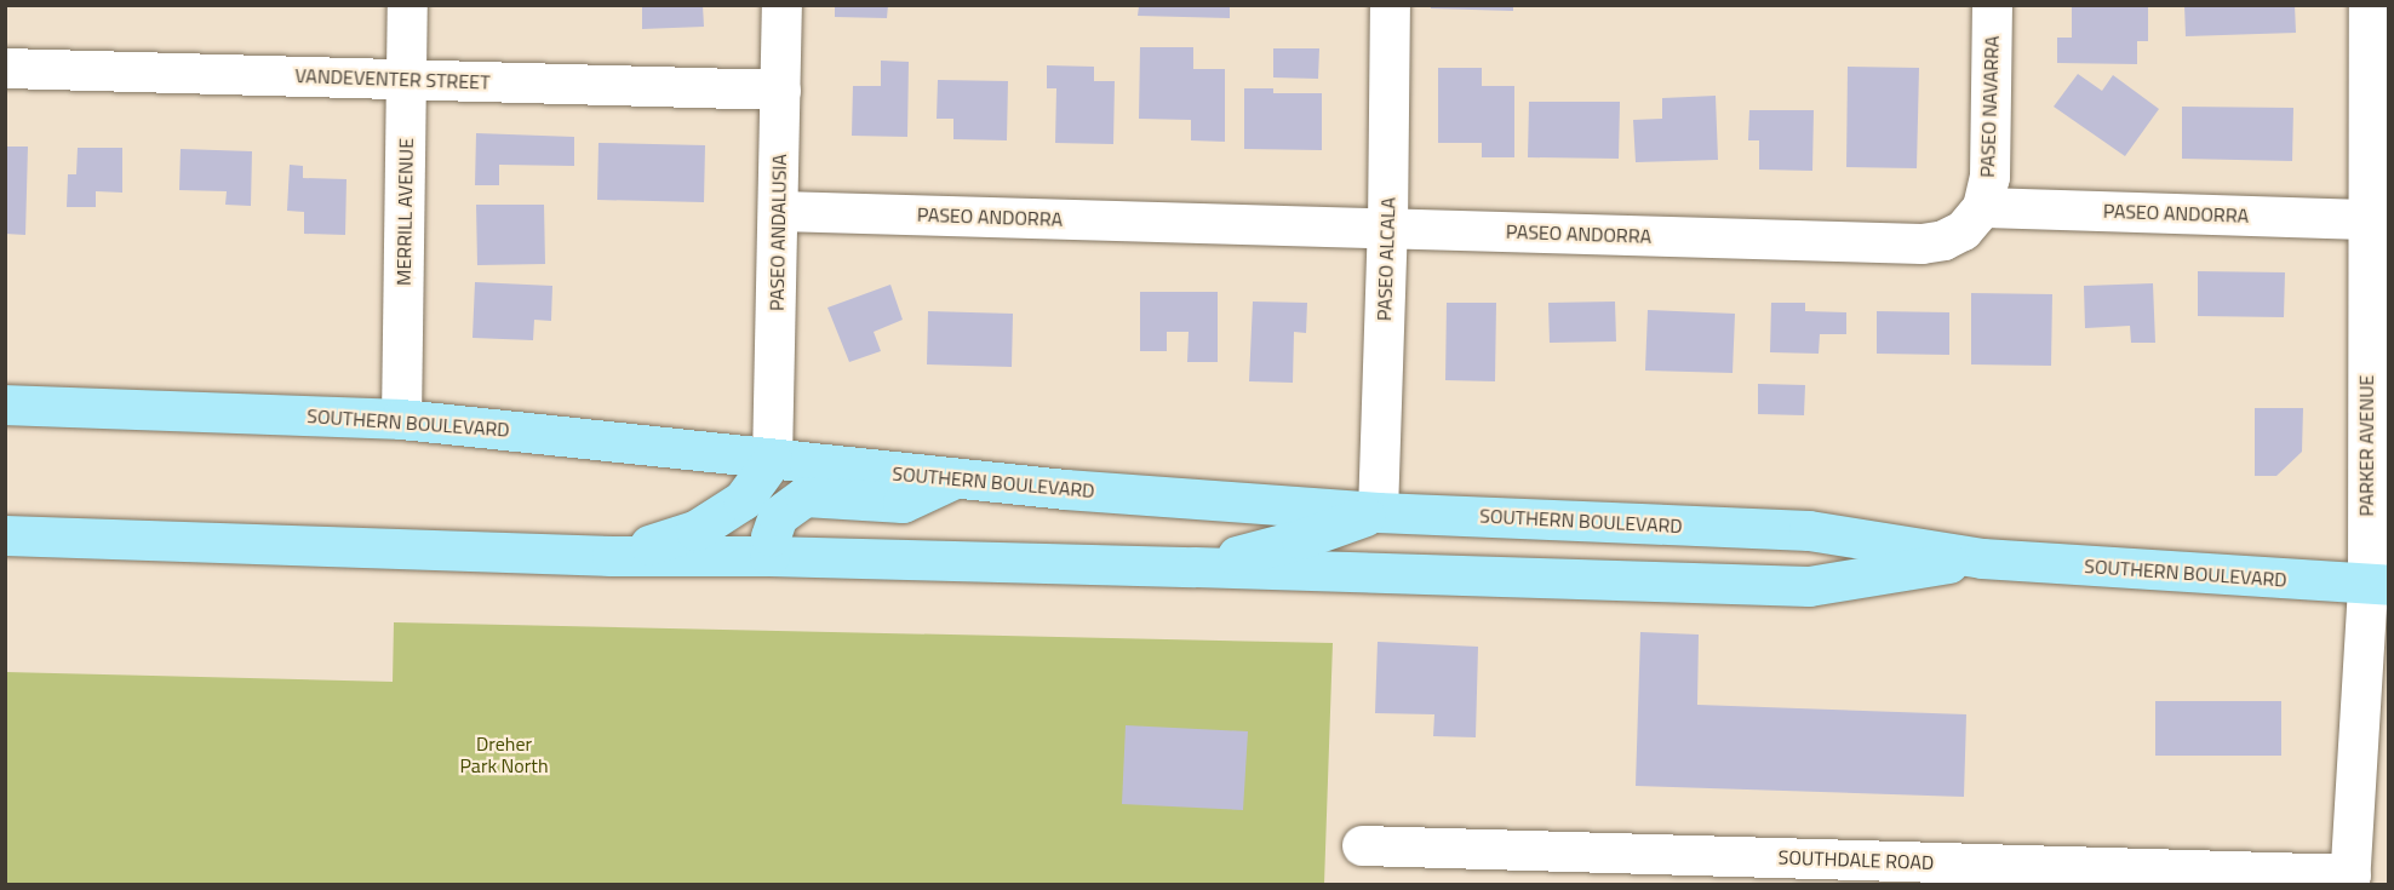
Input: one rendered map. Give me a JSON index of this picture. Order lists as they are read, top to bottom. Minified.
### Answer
{"streets":{"main road":["SOUTHERN BOULEVARD"],"street":["VANDEVENTER STREET","PASEO NAVARRA","MERRILL AVENUE","PASEO ANDORRA","PASEO ANDALUSIA","PASEO ALCALA","PARKER AVENUE","SOUTHDALE ROAD"]},"crossings":[["VANDEVENTER STREET","MERRILL AVENUE"],["VANDEVENTER STREET","PASEO ANDALUSIA"],["PASEO NAVARRA","PASEO ANDORRA"],["MERRILL AVENUE","SOUTHERN BOULEVARD"],["PASEO ANDORRA","PASEO ANDALUSIA"],["PASEO ANDORRA","PASEO ALCALA"],["PASEO ANDORRA","PARKER AVENUE"],["PASEO ANDALUSIA","SOUTHERN BOULEVARD"],["PASEO ALCALA","SOUTHERN BOULEVARD"],["SOUTHERN BOULEVARD","PARKER AVENUE"],["PARKER AVENUE","SOUTHDALE ROAD"]],"parks":["Dreher Park North"]}
